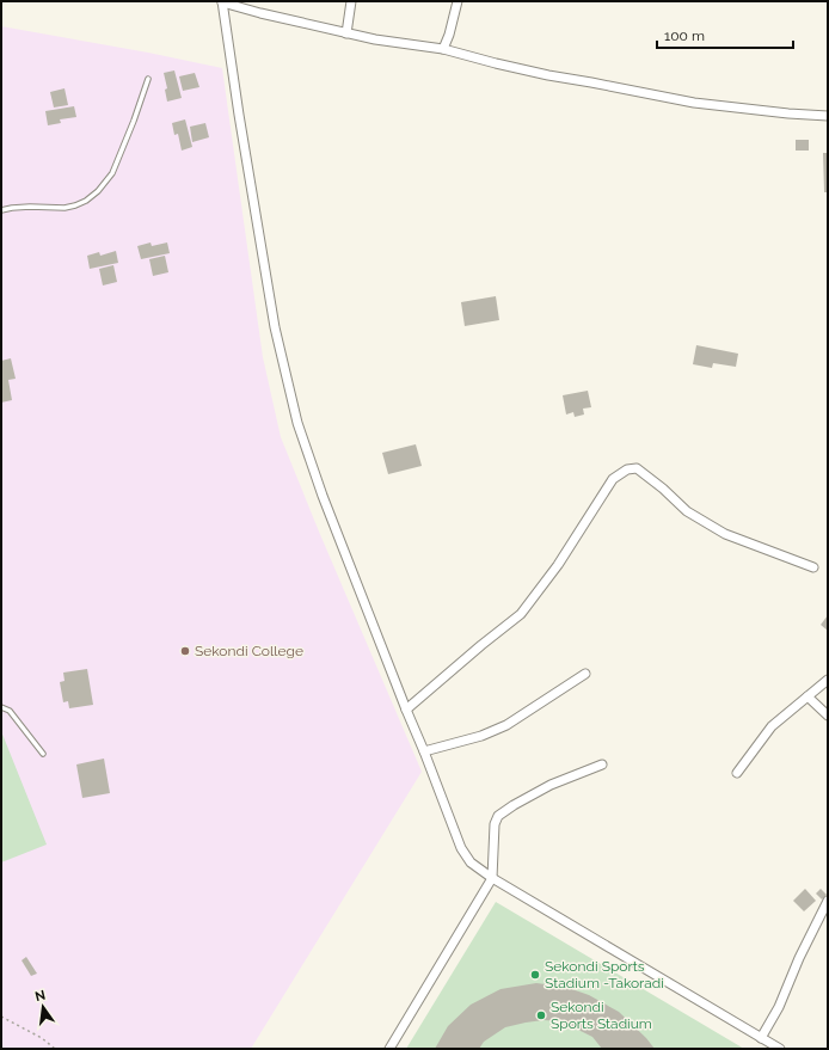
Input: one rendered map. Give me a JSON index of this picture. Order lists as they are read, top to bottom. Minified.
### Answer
{"places":["Sekondi College","Sekondi Sports Stadium -Takoradi","Sekondi Sports Stadium"],"scale_bar":"100 m","north":"top"}
